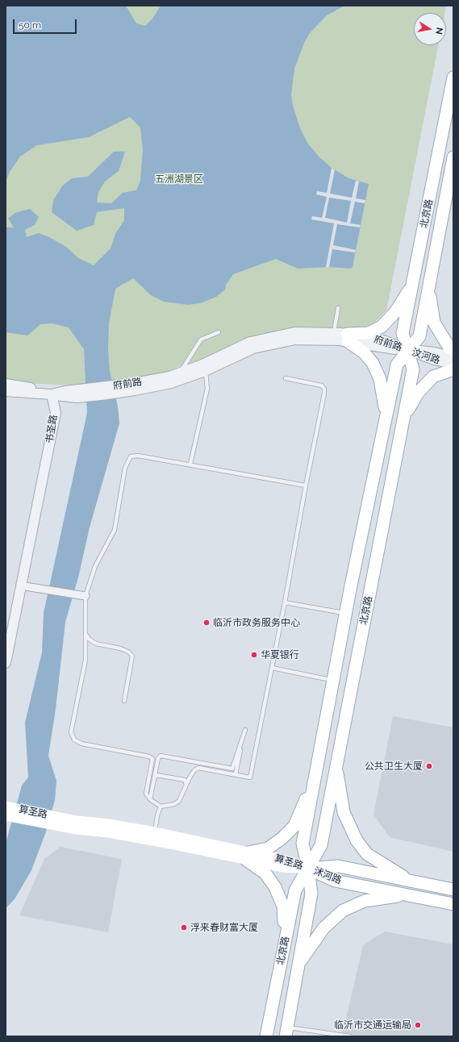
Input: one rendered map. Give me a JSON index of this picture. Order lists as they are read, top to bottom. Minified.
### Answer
{"streets":{"main road":["北京路","算圣路","沭河路"],"street":["府前路","汶河路","书圣路"]},"crossings":[["北京路","府前路"],["北京路","汶河路"],["北京路","算圣路"],["北京路","沭河路"],["府前路","汶河路"],["府前路","书圣路"],["算圣路","沭河路"]],"parks":["五洲湖景区"],"places":["临沂市政务服务中心","华夏银行","公共卫生大厦","浮来春财富大厦","临沂市交通运输局"],"scale_bar":"50 m","north":"right"}
